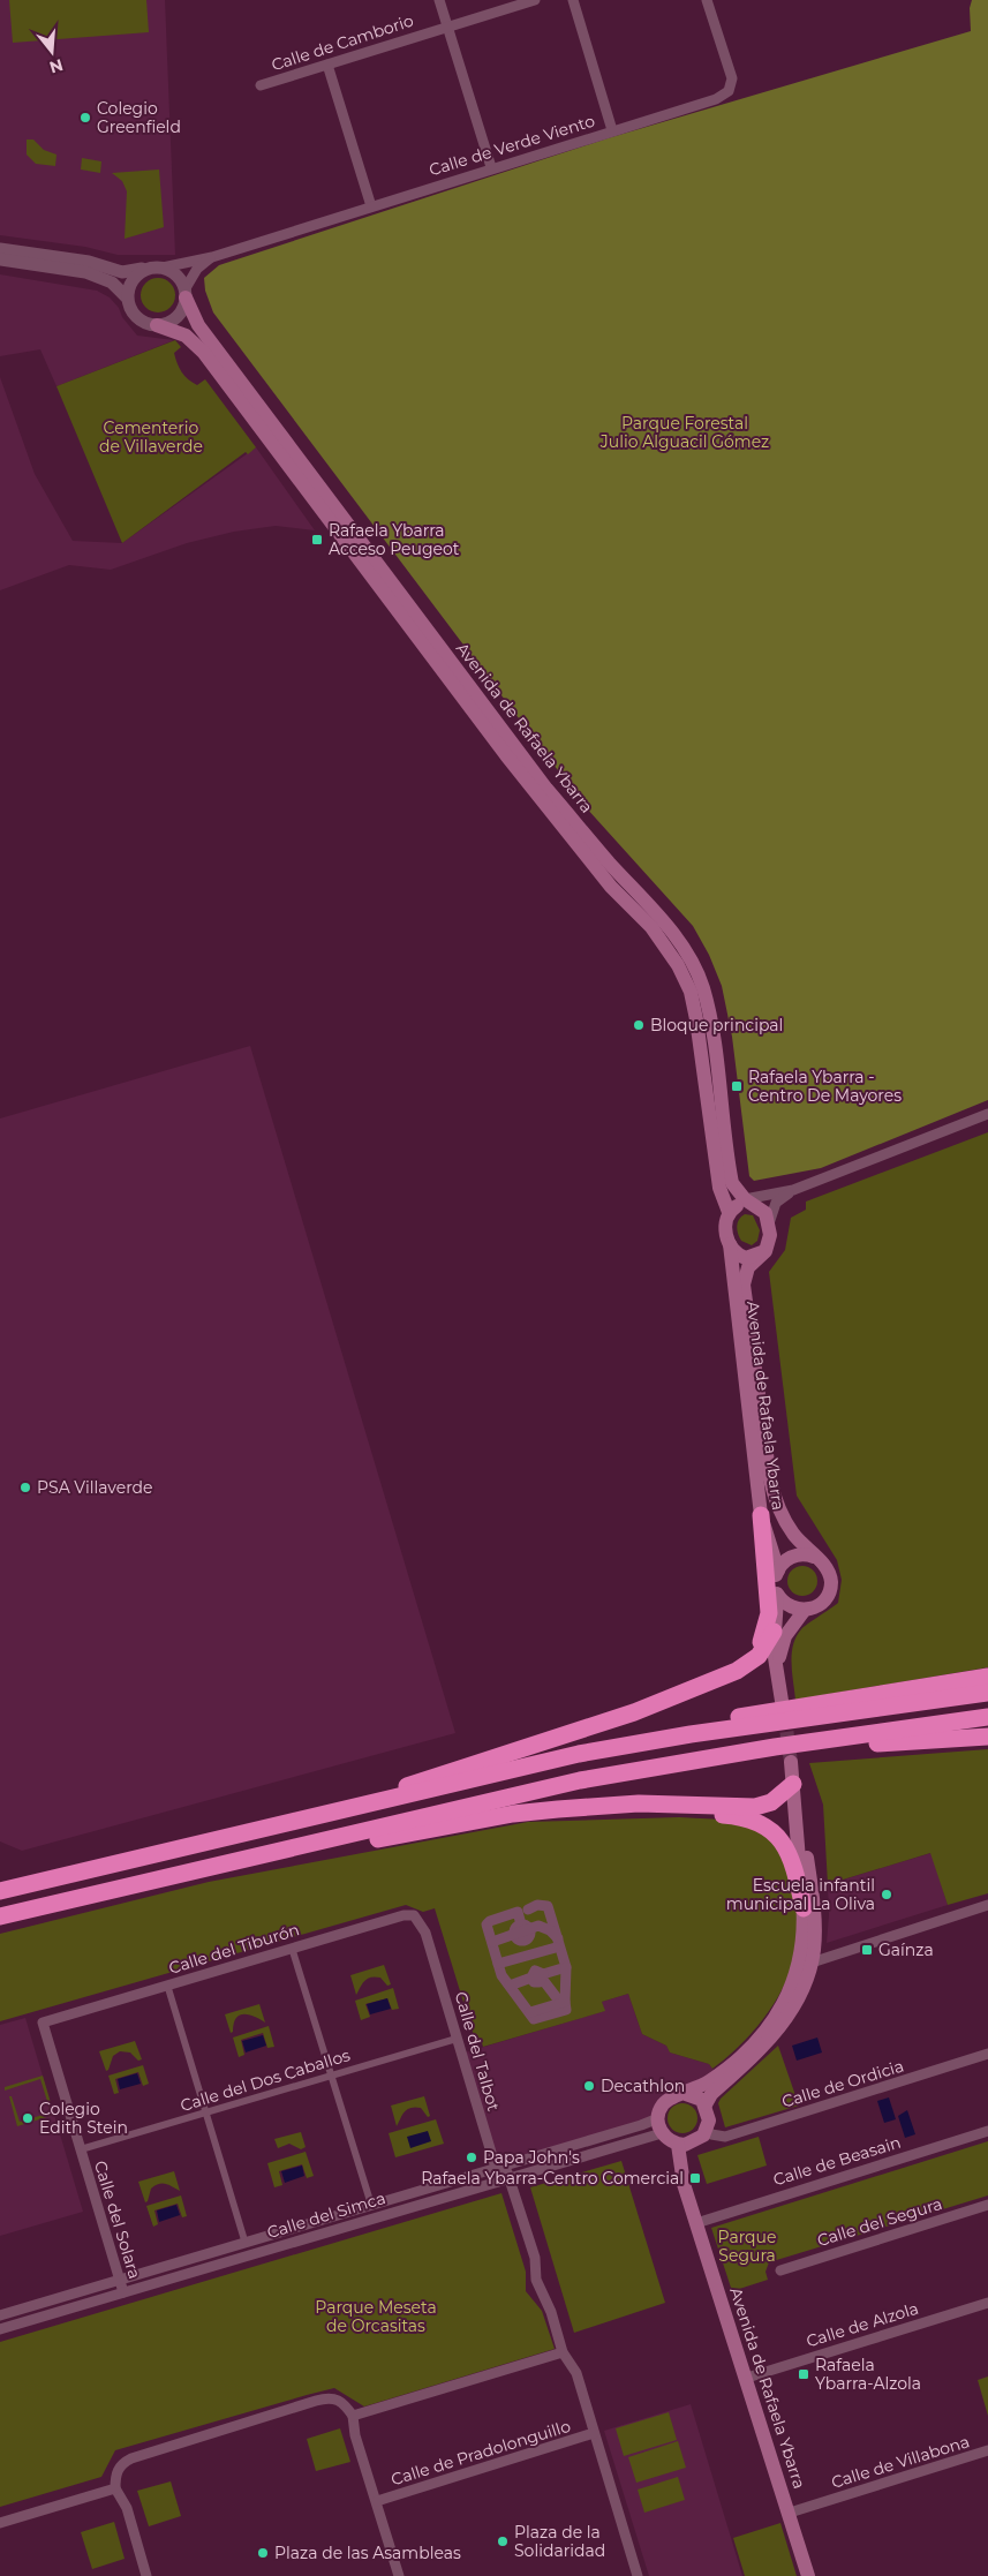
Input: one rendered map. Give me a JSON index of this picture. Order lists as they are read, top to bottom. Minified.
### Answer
{"streets":{"main road":["Avenida de Rafaela Ybarra"],"street":["Calle de Camborio","Calle de Verde Viento","Calle del Tiburón","Calle del Talbot","Calle del Dos Caballos","Calle de Ordicia","Calle de Beasain","Calle del Simca","Calle del Solara","Calle del Segura","Calle de Alzola","Calle de Pradolonguillo","Calle de Villabona"]},"crossings":[["Calle de Verde Viento","Avenida de Rafaela Ybarra"],["Avenida de Rafaela Ybarra","Calle de Ordicia"],["Avenida de Rafaela Ybarra","Calle de Beasain"],["Avenida de Rafaela Ybarra","Calle del Simca"],["Avenida de Rafaela Ybarra","Calle de Alzola"],["Avenida de Rafaela Ybarra","Calle de Villabona"],["Calle del Tiburón","Calle del Talbot"],["Calle del Tiburón","Calle del Solara"],["Calle del Talbot","Calle del Dos Caballos"],["Calle del Talbot","Calle del Simca"],["Calle del Talbot","Calle de Pradolonguillo"],["Calle del Dos Caballos","Calle del Solara"],["Calle de Ordicia","Calle del Simca"],["Calle del Simca","Calle del Solara"]],"parks":["Parque Forestal Julio Alguacil Gómez","Cementerio de Villaverde","Parque Segura","Parque Meseta de Orcasitas"],"places":{"other":["Colegio Greenfield","Bloque principal","PSA Villaverde","Escuela infantil municipal La Oliva","Decathlon","Colegio Edith Stein","Papa John's","Plaza de la Solidaridad","Plaza de las Asambleas"],"transit":["Rafaela Ybarra Acceso Peugeot","Rafaela Ybarra - Centro De Mayores","Gaínza","Rafaela Ybarra-Centro Comercial","Rafaela Ybarra-Alzola"]},"north":"bottom"}
